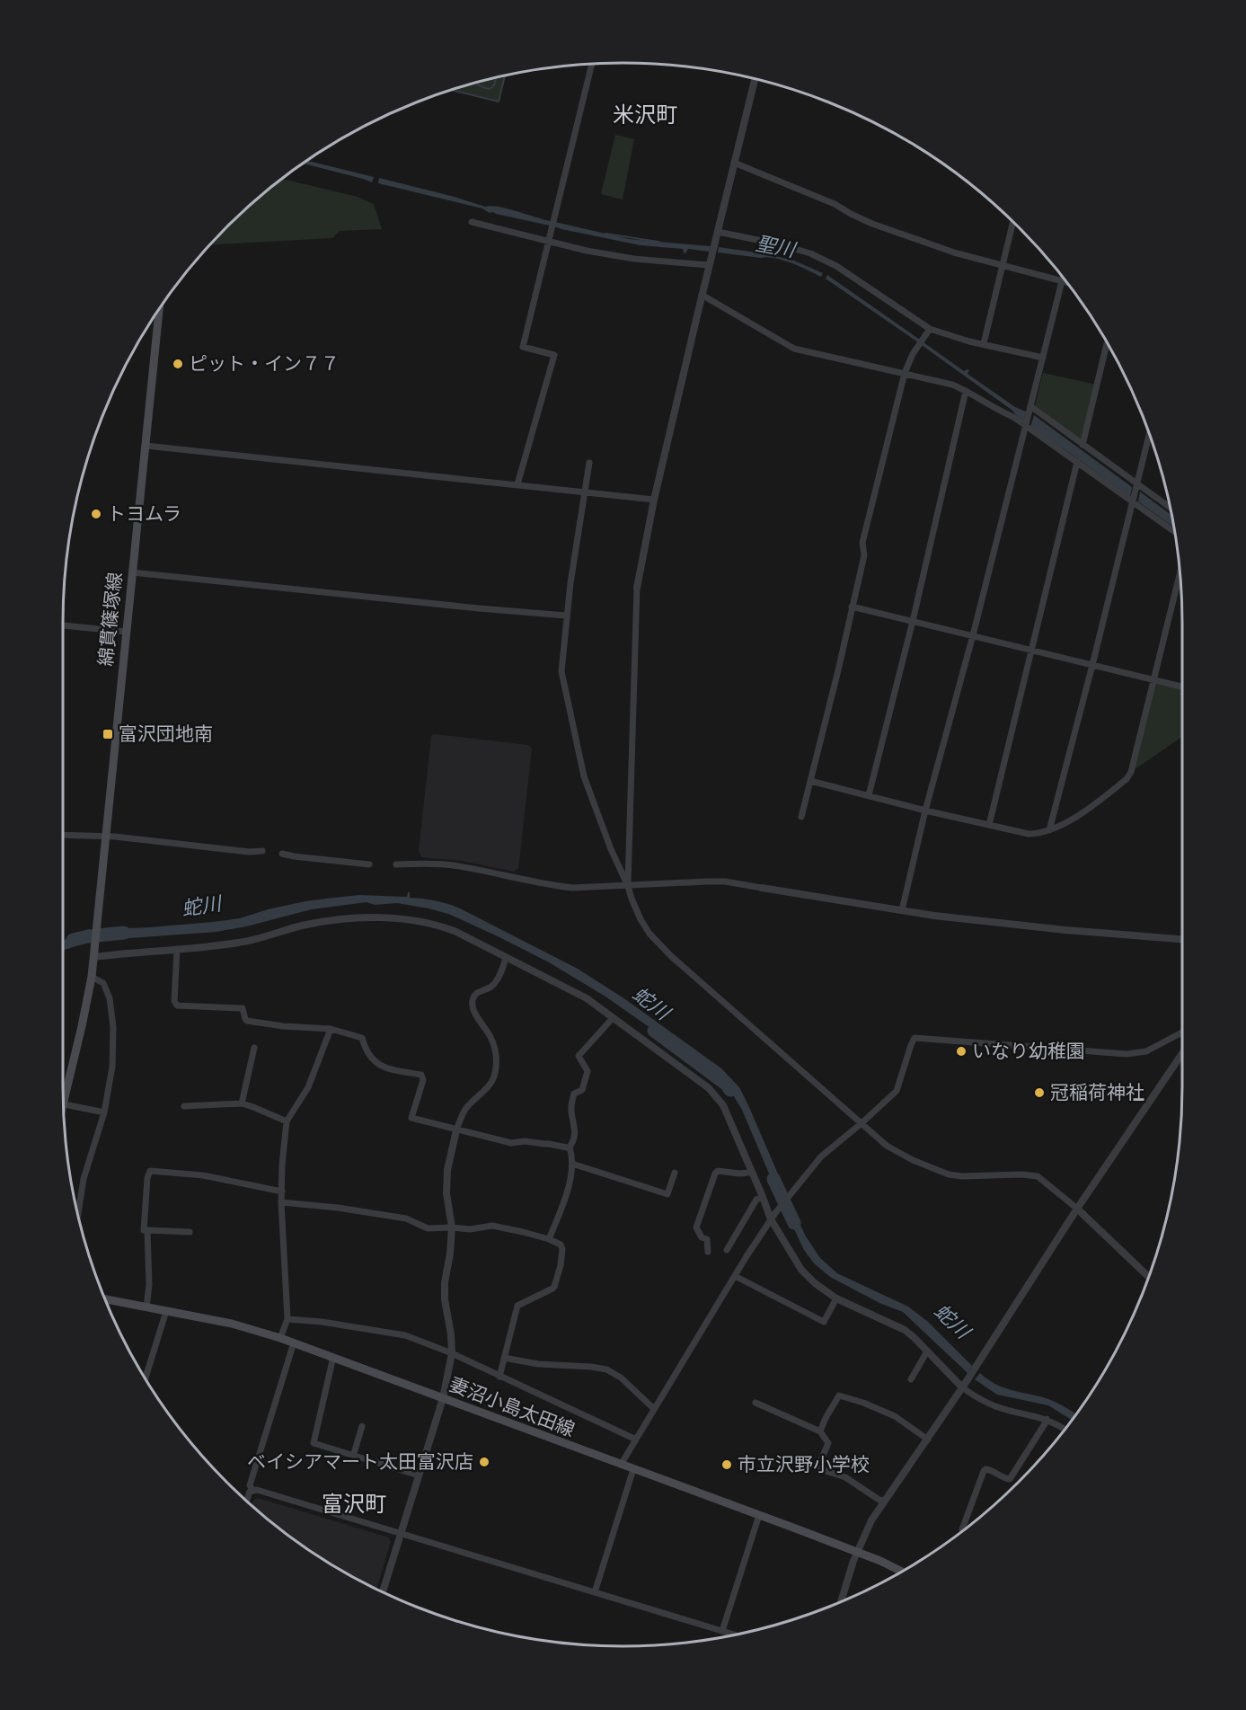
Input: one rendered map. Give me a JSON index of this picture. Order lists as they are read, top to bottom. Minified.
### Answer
{"streets":{"main road":["綿貫篠塚線","妻沼小島太田線"]},"districts":["米沢町","富沢町"],"water":["聖川","蛇川"],"places":{"other":["ピット・イン７７","トヨムラ","いなり幼稚園","冠稲荷神社","ベイシアマート太田富沢店","市立沢野小学校"],"transit":["富沢団地南"]}}
